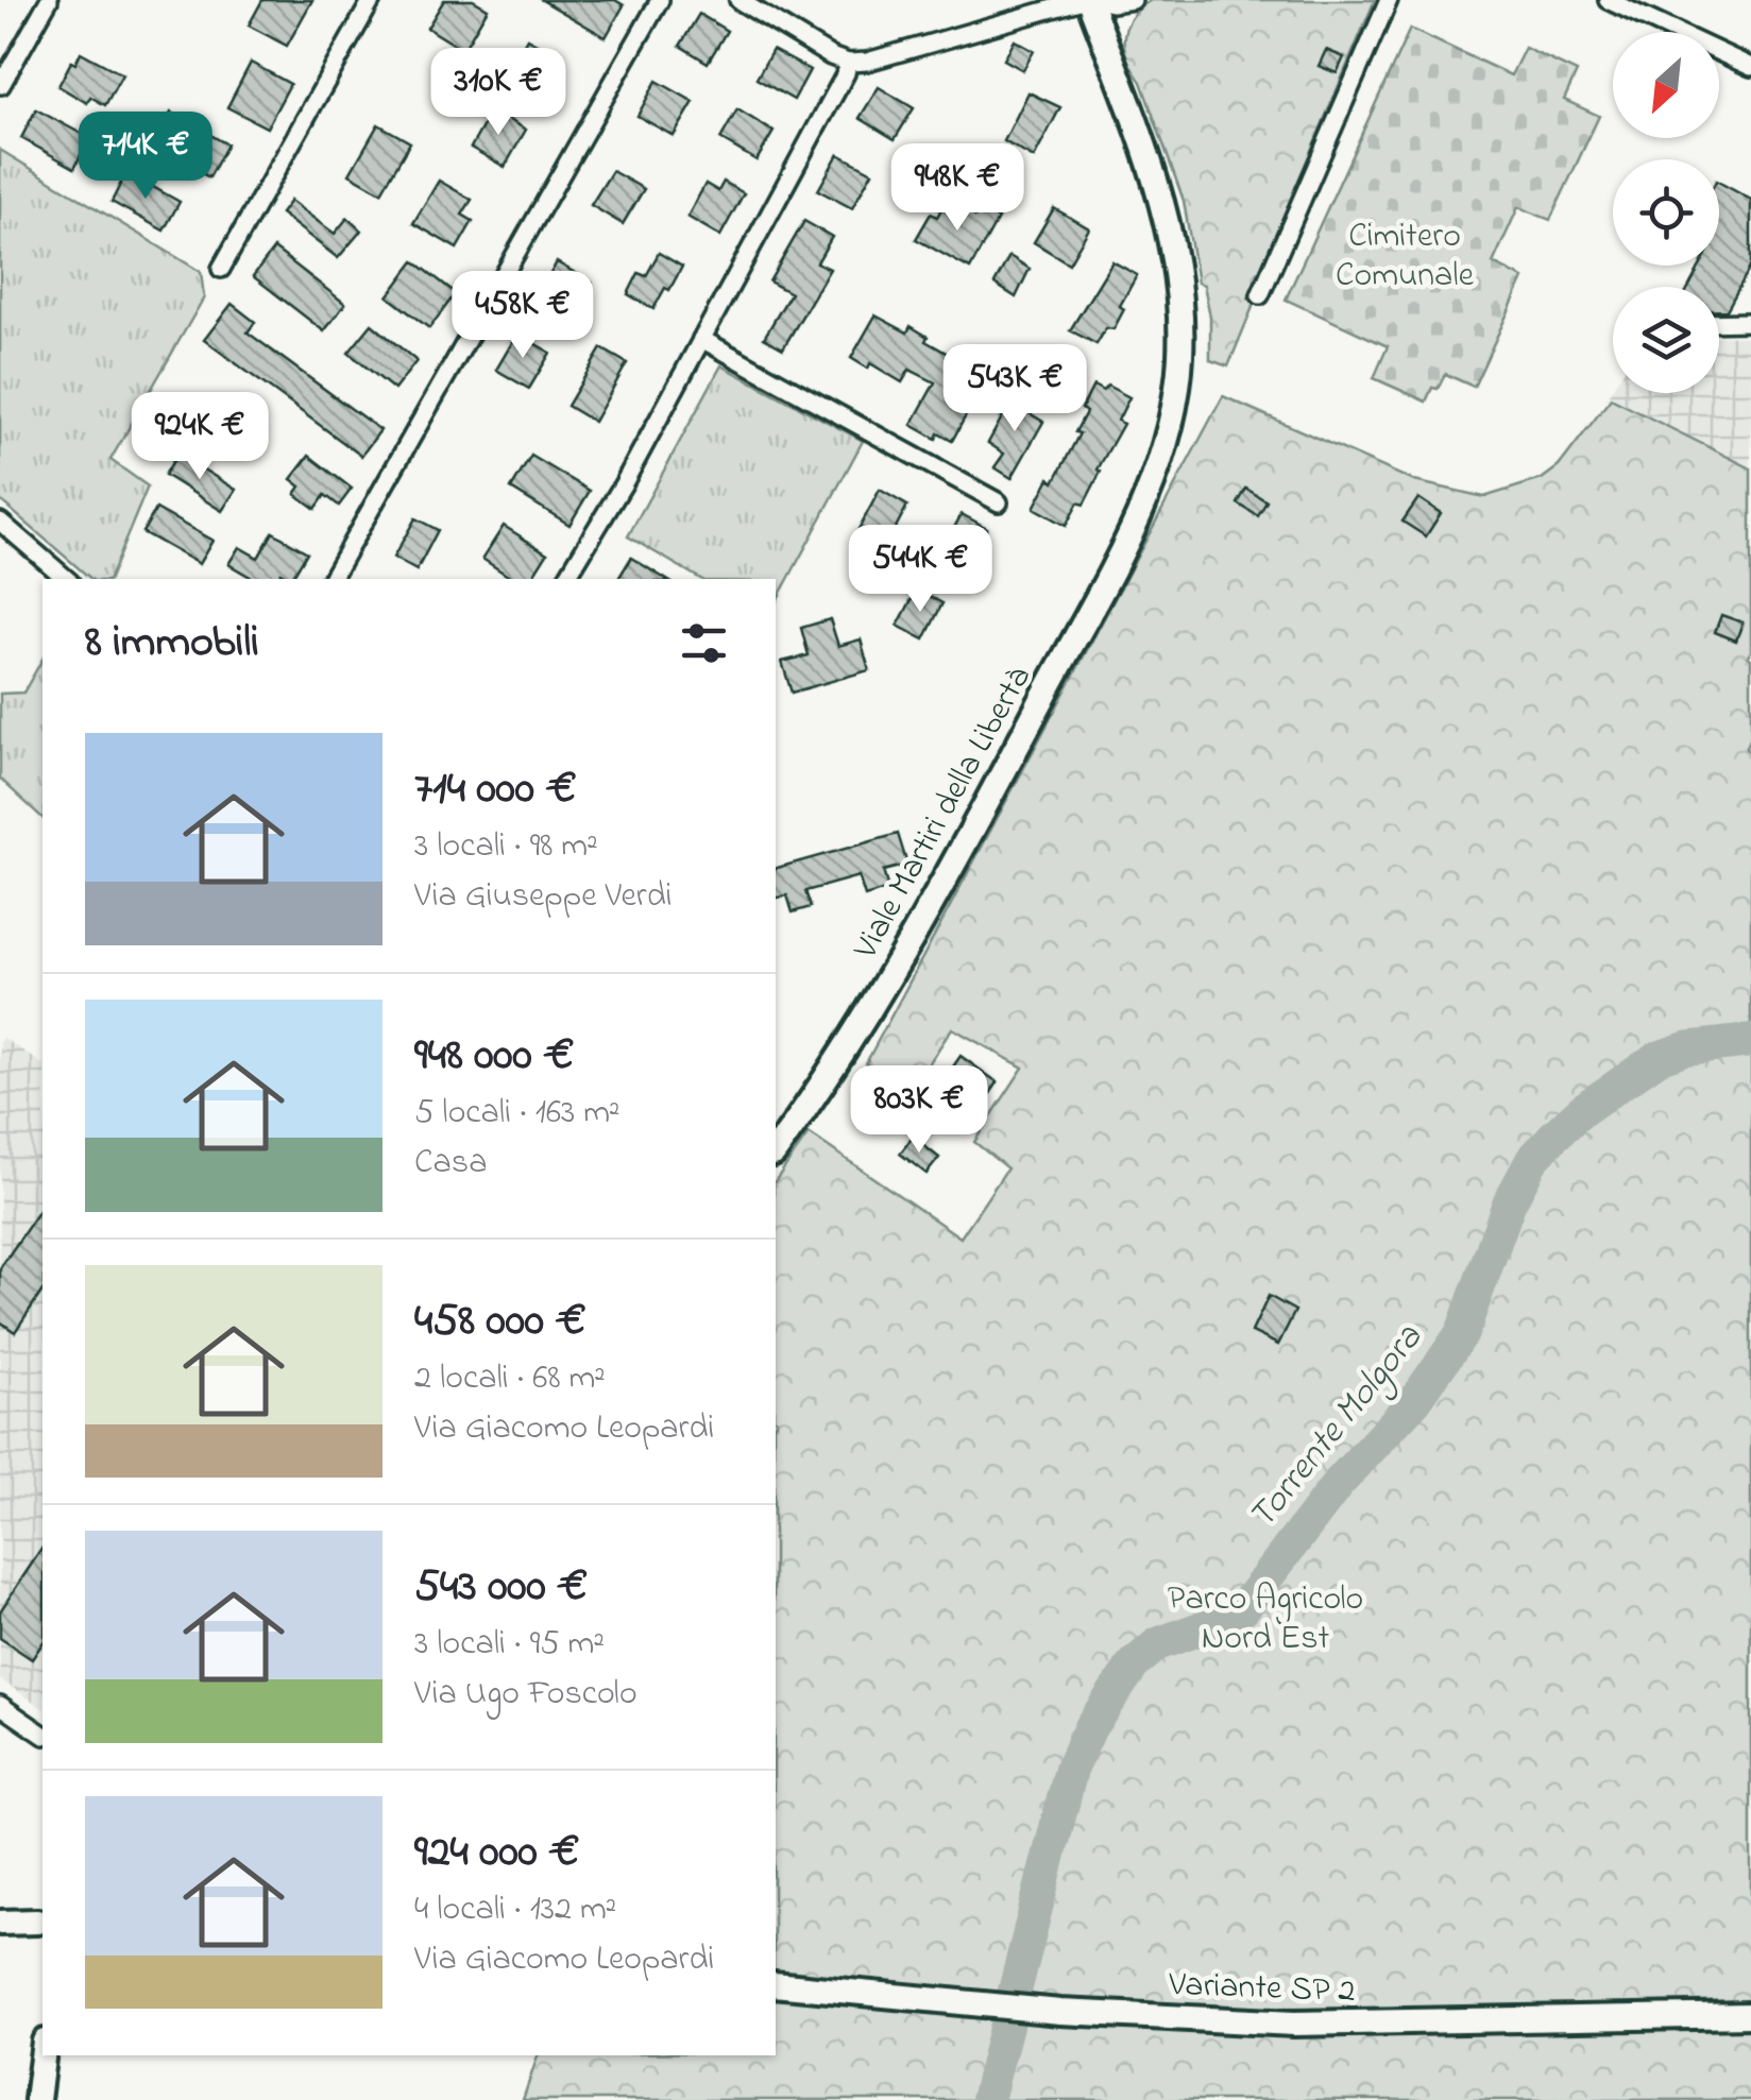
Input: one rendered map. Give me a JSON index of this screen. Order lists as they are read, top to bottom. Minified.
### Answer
{"streets":{"street":["Viale Martiri della Libertà","Variante SP 2"]},"water":["Torrente Molgora"],"parks":["Cimitero Comunale","Parco Agricolo Nord Est"],"north":"bottom left","page":{"price":["310K €","714K €","948K €","458K €","543K €","924K €","544K €","803K €"],"heading":"8 immobili","list":[{"name":"714 000 €","note":"3 locali · 98 m² · Via Giuseppe Verdi"},{"name":"948 000 €","note":"5 locali · 163 m² · Casa"},{"name":"458 000 €","note":"2 locali · 68 m² · Via Giacomo Leopardi"},{"name":"543 000 €","note":"3 locali · 95 m² · Via Ugo Foscolo"},{"name":"924 000 €","note":"4 locali · 132 m² · Via Giacomo Leopardi"}]}}
